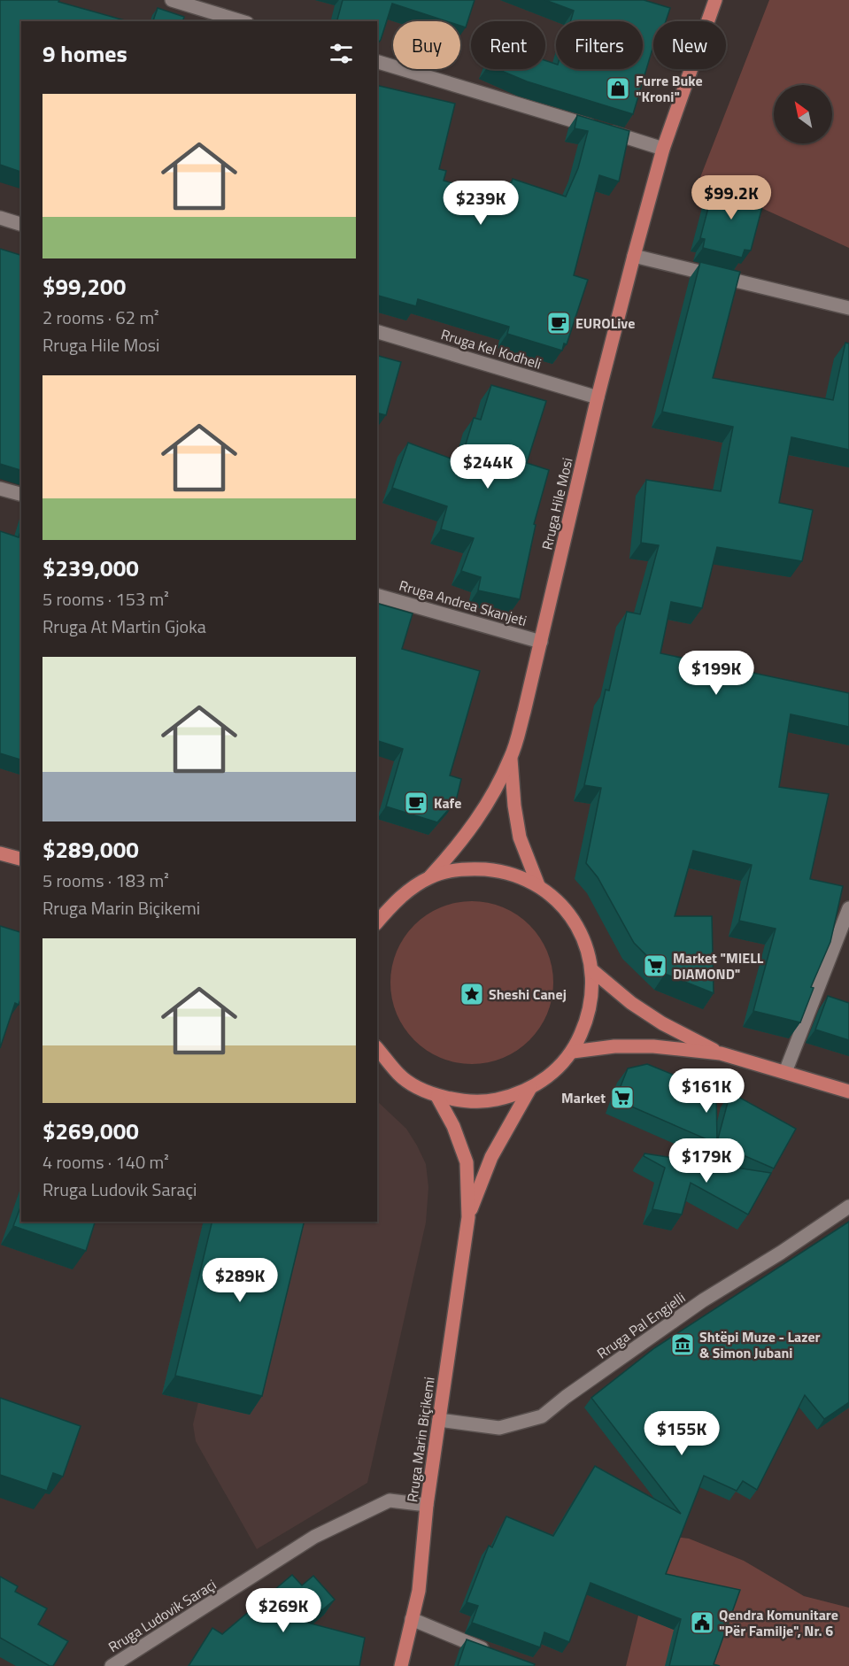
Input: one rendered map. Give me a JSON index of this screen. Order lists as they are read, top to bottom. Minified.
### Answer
{"streets":{"main road":["Rruga Hile Mosi","Rruga Marin Biçikemi"],"street":["Rruga Kel Kodheli","Rruga Andrea Skanjeti","Rruga Pal Engjelli","Rruga Ludovik Saraçi"]},"crossings":[["Rruga Kel Kodheli","Rruga Hile Mosi"],["Rruga Hile Mosi","Rruga Andrea Skanjeti"],["Rruga Pal Engjelli","Rruga Marin Biçikemi"],["Rruga Marin Biçikemi","Rruga Ludovik Saraçi"]],"places":{"shop":["Furre Buke \"Kroni\""],"cafe":["EUROLive","Kafe"],"supermarket":["Market \"MIELL DIAMOND\"","Market"],"place":["Sheshi Canej"],"museum":["Shtëpi Muze - Lazer & Simon Jubani"],"public building":["Qendra Komunitare \"Për Familje\", Nr. 6"]},"north":"top left","page":{"chip":["Buy","Rent","Filters","New"],"heading":"9 homes","list":[{"name":"$99,200","note":"2 rooms · 62 m² · Rruga Hile Mosi"},{"name":"$239,000","note":"5 rooms · 153 m² · Rruga At Martin Gjoka"},{"name":"$289,000","note":"5 rooms · 183 m² · Rruga Marin Biçikemi"},{"name":"$269,000","note":"4 rooms · 140 m² · Rruga Ludovik Saraçi"}],"price":["$99.2K","$239K","$244K","$199K","$161K","$179K","$289K","$155K","$269K"]}}
